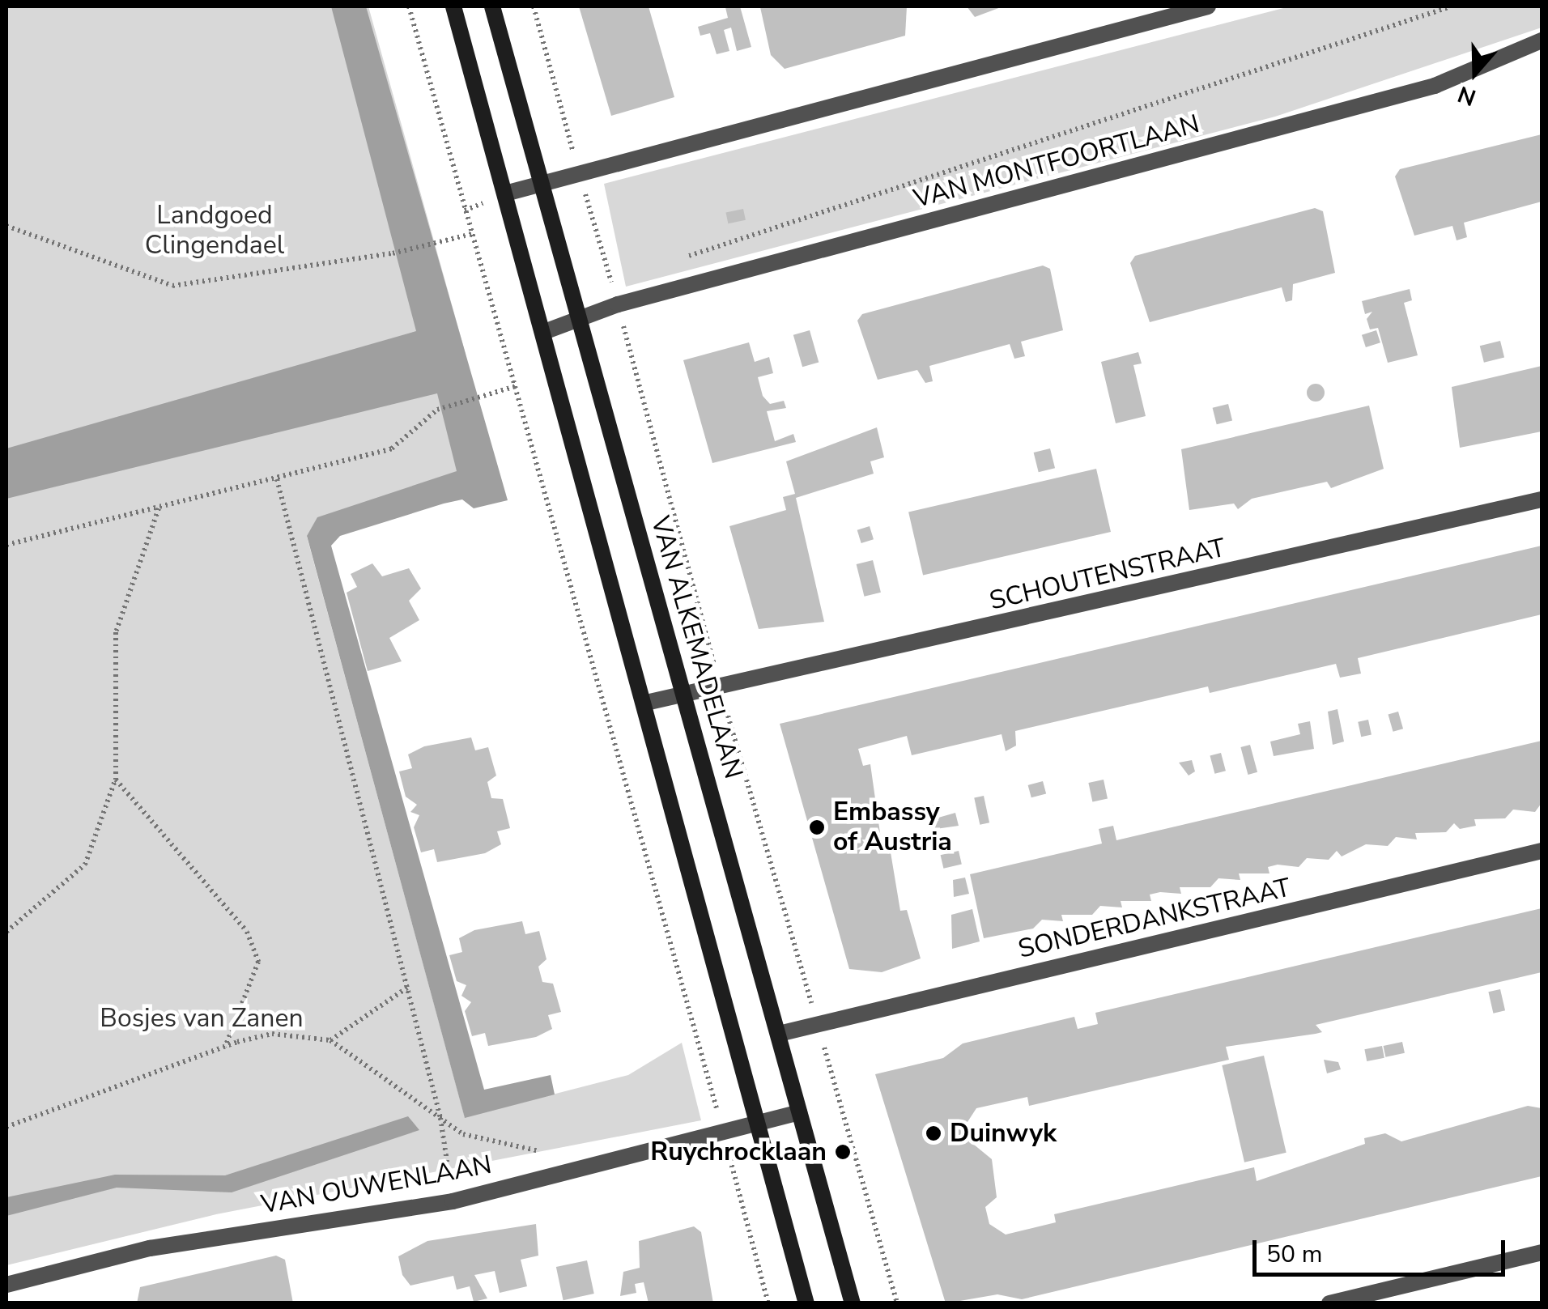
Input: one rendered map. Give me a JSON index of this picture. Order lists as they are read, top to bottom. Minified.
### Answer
{"streets":{"main road":["VAN ALKEMADELAAN"],"street":["VAN MONTFOORTLAAN","SCHOUTENSTRAAT","SONDERDANKSTRAAT","VAN OUWENLAAN"]},"crossings":[["VAN MONTFOORTLAAN","VAN ALKEMADELAAN"],["SCHOUTENSTRAAT","VAN ALKEMADELAAN"],["VAN ALKEMADELAAN","SONDERDANKSTRAAT"],["VAN ALKEMADELAAN","VAN OUWENLAAN"]],"parks":["Landgoed Clingendael","Bosjes van Zanen"],"places":["Embassy of Austria","Duinwyk","Ruychrocklaan"],"scale_bar":"50 m","north":"bottom"}
